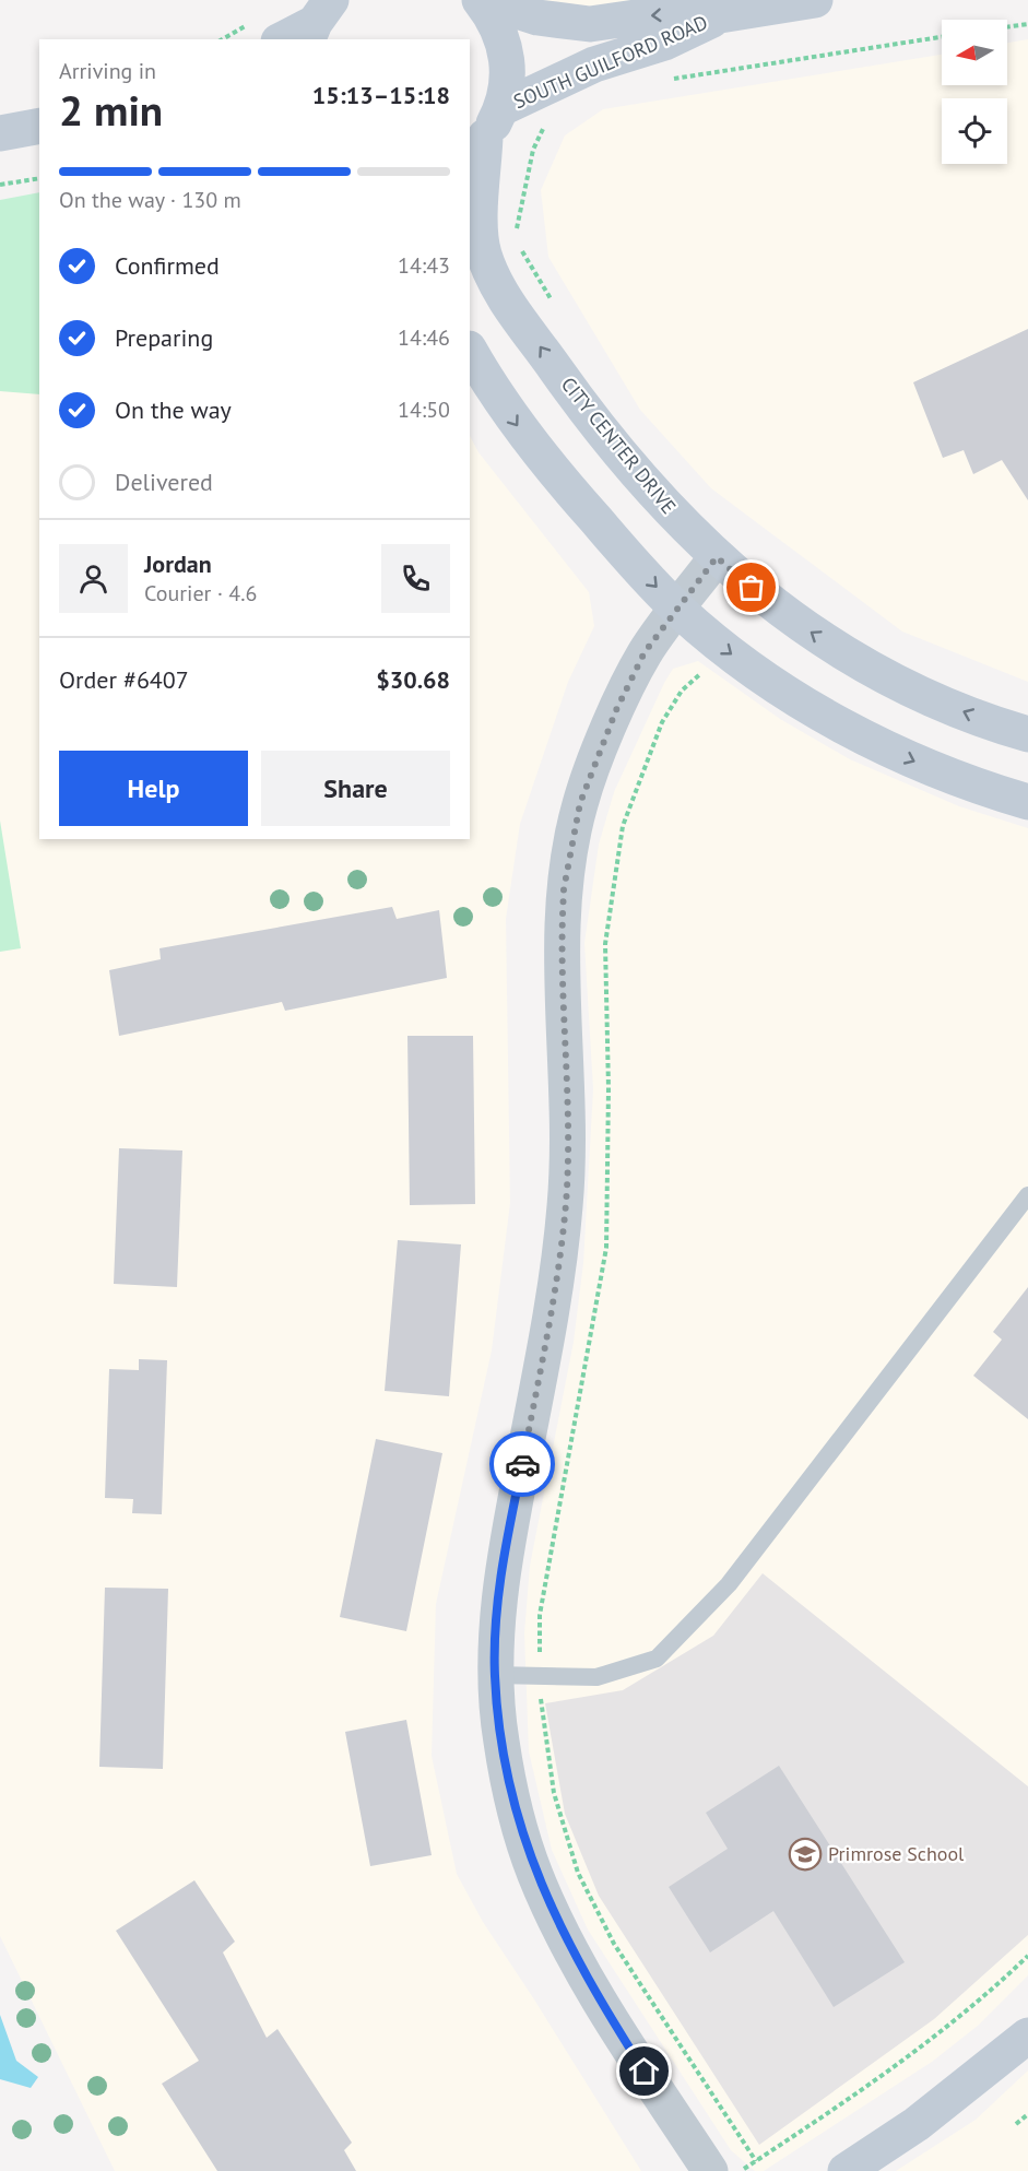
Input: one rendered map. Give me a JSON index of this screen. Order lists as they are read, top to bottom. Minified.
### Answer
{"streets":{"street":["SOUTH GUILFORD ROAD","CITY CENTER DRIVE"]},"crossings":[["SOUTH GUILFORD ROAD","CITY CENTER DRIVE"]],"one_way":["SOUTH GUILFORD ROAD"],"places":{"school or university":["Primrose School"]},"north":"left","page":{"heading":["2 min","Arriving in","15:13–15:18"],"panel":["Jordan","Courier · 4.6","Order #6407","$30.68"],"bar":"On the way · 130 m","list":[["Confirmed","14:43"],["Preparing","14:46"],["On the way","14:50"],"Delivered"],"buttons":["Help","Share"]}}
